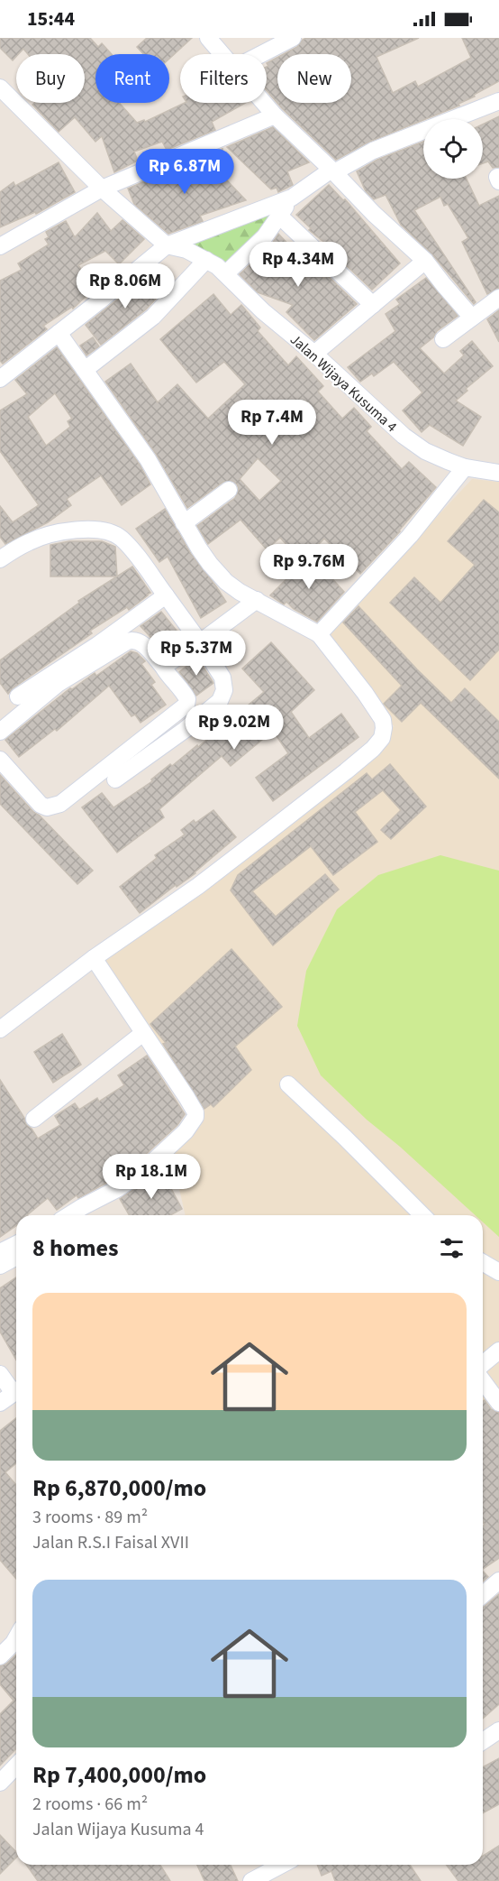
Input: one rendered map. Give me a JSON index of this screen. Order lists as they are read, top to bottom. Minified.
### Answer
{"streets":{"street":["Jalan Wijaya Kusuma 4"]},"page":{"status":"15:44","chip":["Buy","Rent","Filters","New"],"price":["Rp 6.87M","Rp 4.34M","Rp 8.06M","Rp 7.4M","Rp 9.76M","Rp 5.37M","Rp 9.02M","Rp 18.1M"],"heading":"8 homes","list":[{"name":"Rp 6,870,000/mo","note":"3 rooms · 89 m² · Jalan R.S.I Faisal XVII"},{"name":"Rp 7,400,000/mo","note":"2 rooms · 66 m² · Jalan Wijaya Kusuma 4"}]}}
